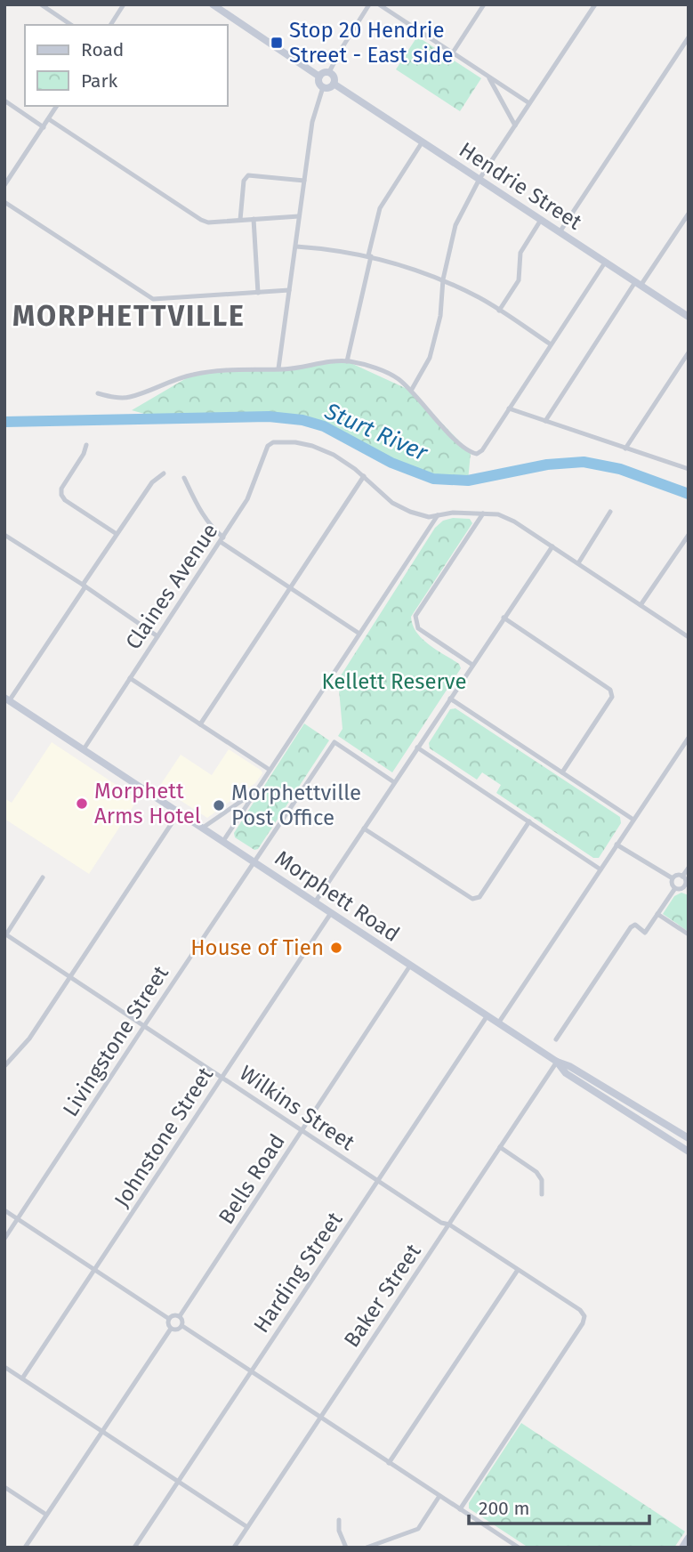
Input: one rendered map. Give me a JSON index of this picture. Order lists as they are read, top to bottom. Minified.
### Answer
{"streets":{"main road":["Hendrie Street","Morphett Road"],"street":["Claines Avenue","Livingstone Street","Wilkins Street","Johnstone Street","Bells Road","Harding Street","Baker Street"]},"crossings":[["Claines Avenue","Morphett Road"],["Morphett Road","Livingstone Street"],["Morphett Road","Johnstone Street"],["Morphett Road","Bells Road"],["Morphett Road","Harding Street"],["Morphett Road","Baker Street"],["Livingstone Street","Wilkins Street"],["Wilkins Street","Johnstone Street"],["Wilkins Street","Bells Road"],["Wilkins Street","Harding Street"],["Wilkins Street","Baker Street"]],"districts":["MORPHETTVILLE"],"water":["Sturt River"],"parks":["Kellett Reserve"],"places":{"transit":["Stop 20 Hendrie Street - East side"],"other":["Morphett Arms Hotel","Morphettville Post Office","House of Tien"]},"legend":["Road","Park"],"scale_bar":"200 m"}
